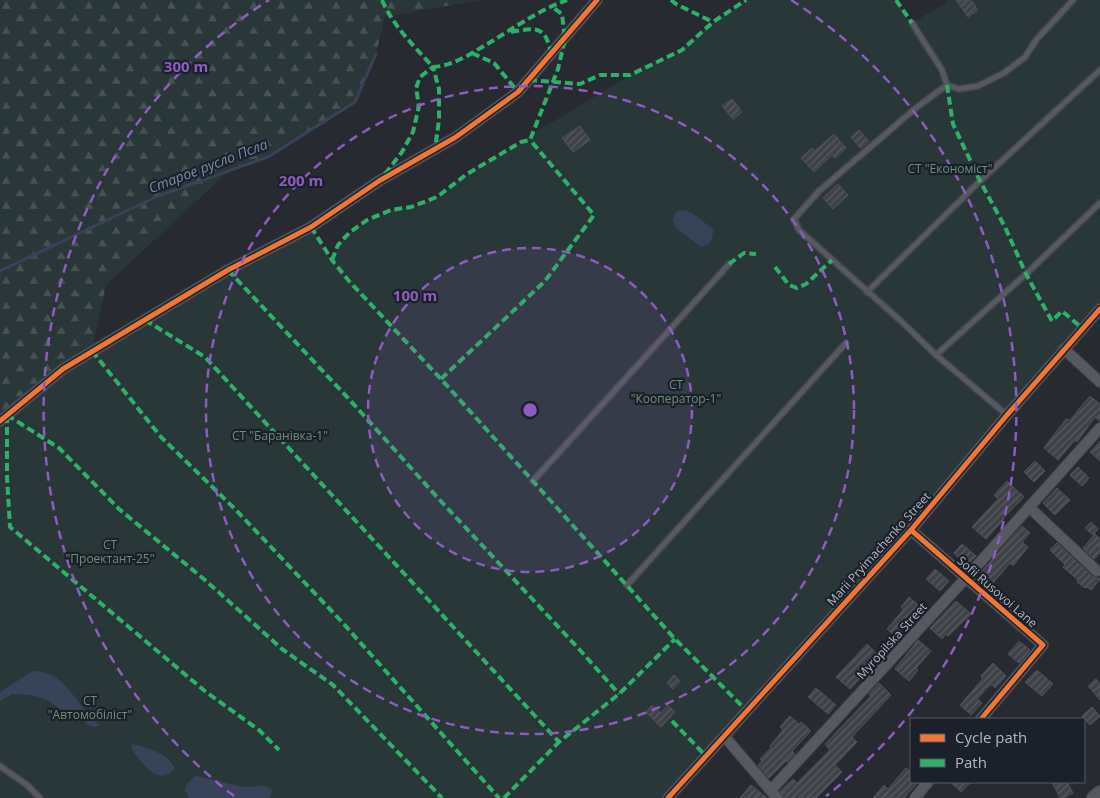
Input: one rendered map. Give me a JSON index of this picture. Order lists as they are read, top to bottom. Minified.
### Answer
{"streets":{"street":["Marii Pryimachenko Street","Sofii Rusovoi Lane","Myropilska Street"]},"crossings":[["Marii Pryimachenko Street","Sofii Rusovoi Lane"],["Sofii Rusovoi Lane","Myropilska Street"]],"water":["Старое русло Псла"],"parks":["СТ \"Економіст\"","СТ \"Кооператор-1\"","СТ \"Баранівка-1\"","СТ \"Проектант-25\"","СТ \"Автомобіліст\""],"legend":["Cycle path","Path"],"rings":["300 m","200 m","100 m"]}
